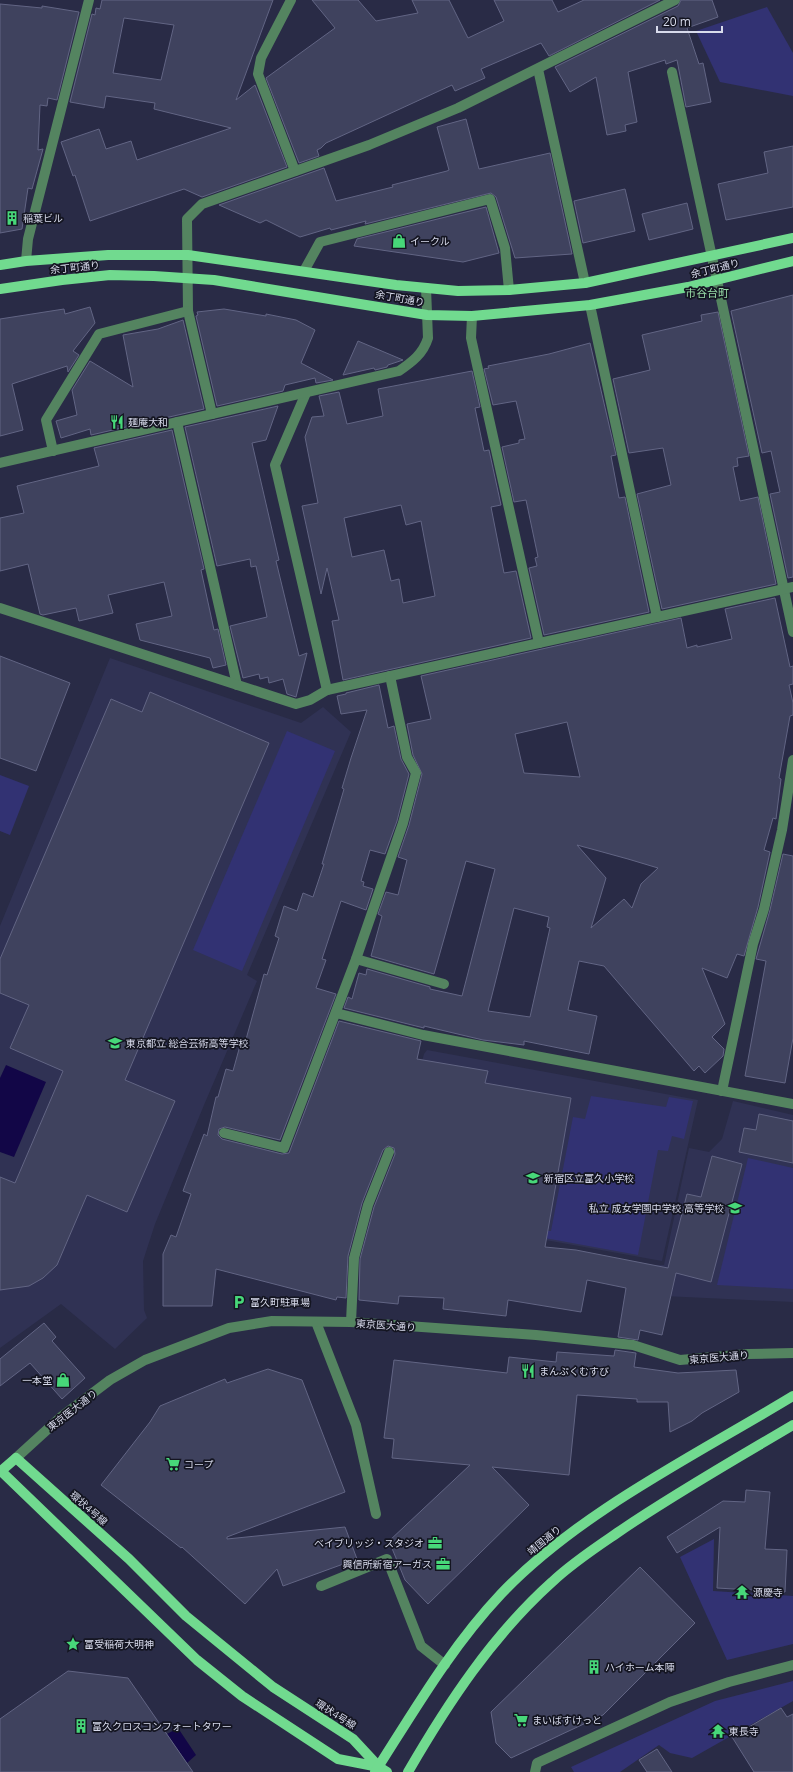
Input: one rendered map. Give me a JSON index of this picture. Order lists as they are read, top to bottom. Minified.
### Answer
{"streets":{"main road":["余丁町通り","環状4号線","靖国通り"],"street":["東京医大通り"]},"crossings":[["東京医大通り","環状4号線"],["環状4号線","靖国通り"]],"districts":["市谷台町"],"places":{"building":["稲葉ビル","ハイホーム本陣","富久クロスコンフォートタワー"],"shop":["イークル","一本堂"],"restaurant":["麺庵大和","まんぷくむすび"],"school or university":["東京都立 総合芸術高等学校","新宿区立富久小学校","私立 成女学園中学校 高等学校"],"parking":["富久町駐車場"],"supermarket":["コープ","まいばすけっと"],"office":["ベイブリッジ・スタジオ","興信所新宿アーガス"],"temple":["源慶寺","東長寺"],"place":["富受稲荷大明神"]},"scale_bar":"20 m"}
